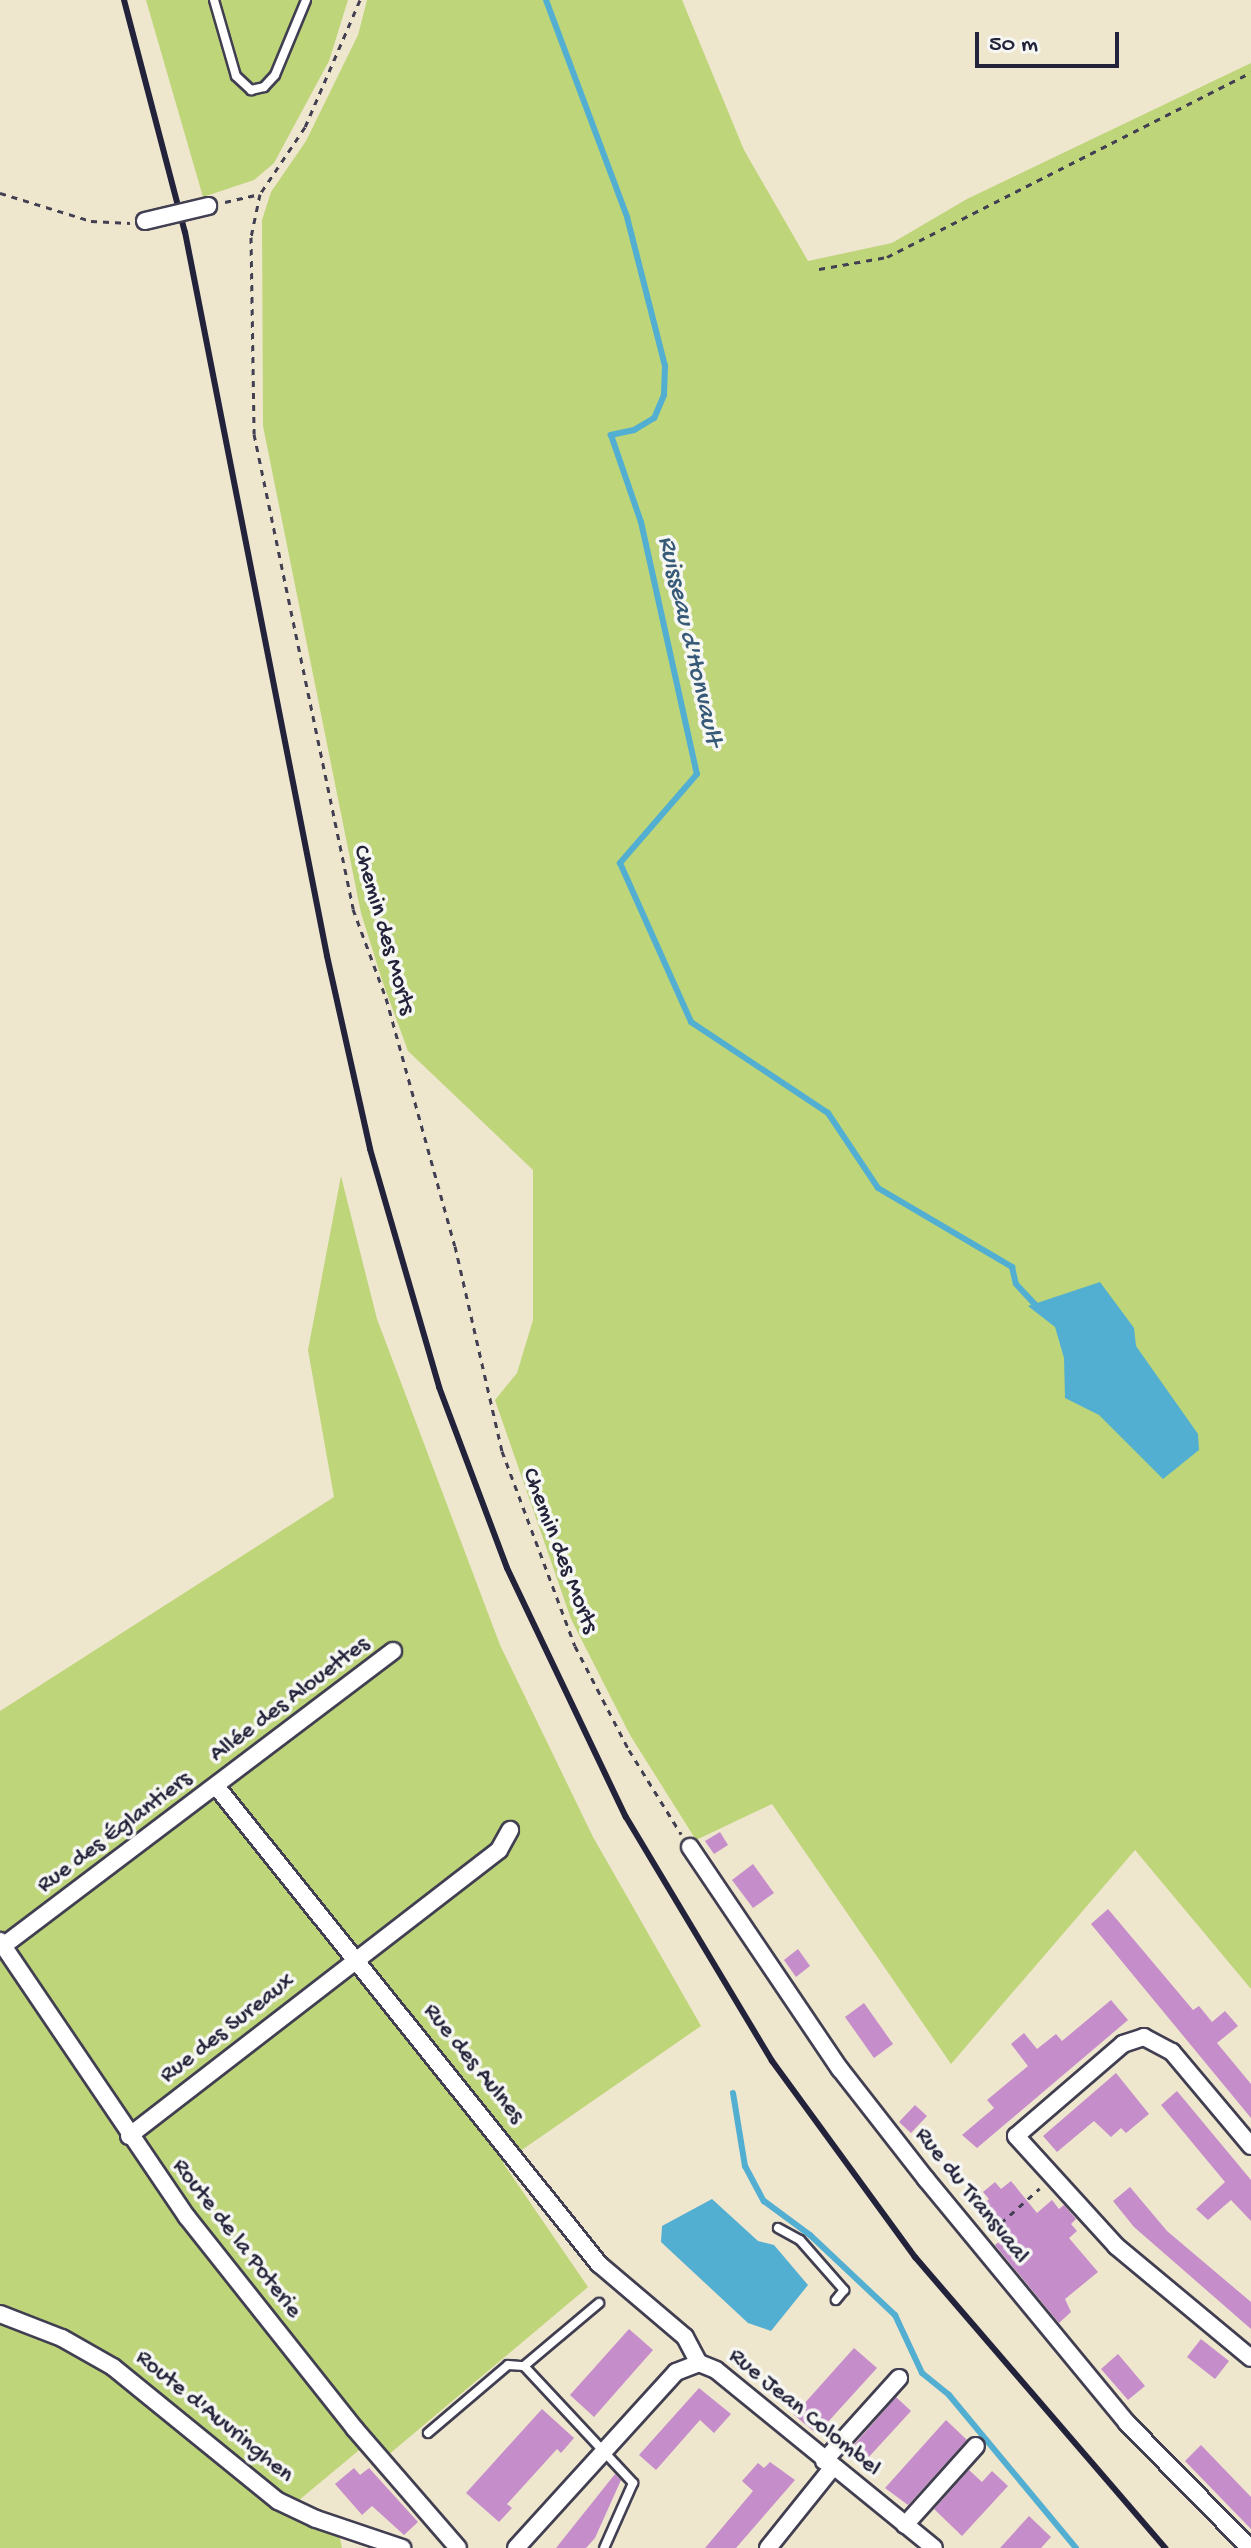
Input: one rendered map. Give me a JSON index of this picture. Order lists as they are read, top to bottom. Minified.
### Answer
{"streets":{"street":["Allée des Alouettes","Rue des Églantiers","Rue des Sureaux","Rue des Aulnes","Rue du Transvaal","Route de la Poterie","Rue Jean Colombel","Route d'Auvringhen"],"path":["Chemin des Morts"]},"crossings":[["Chemin des Morts","Rue du Transvaal"],["Allée des Alouettes","Rue des Églantiers"],["Allée des Alouettes","Rue des Aulnes"],["Rue des Églantiers","Rue des Aulnes"],["Rue des Églantiers","Route de la Poterie"],["Rue des Sureaux","Rue des Aulnes"],["Rue des Sureaux","Route de la Poterie"],["Rue des Aulnes","Rue Jean Colombel"]],"water":["Ruisseau d'Honvault"],"scale_bar":"50 m"}
